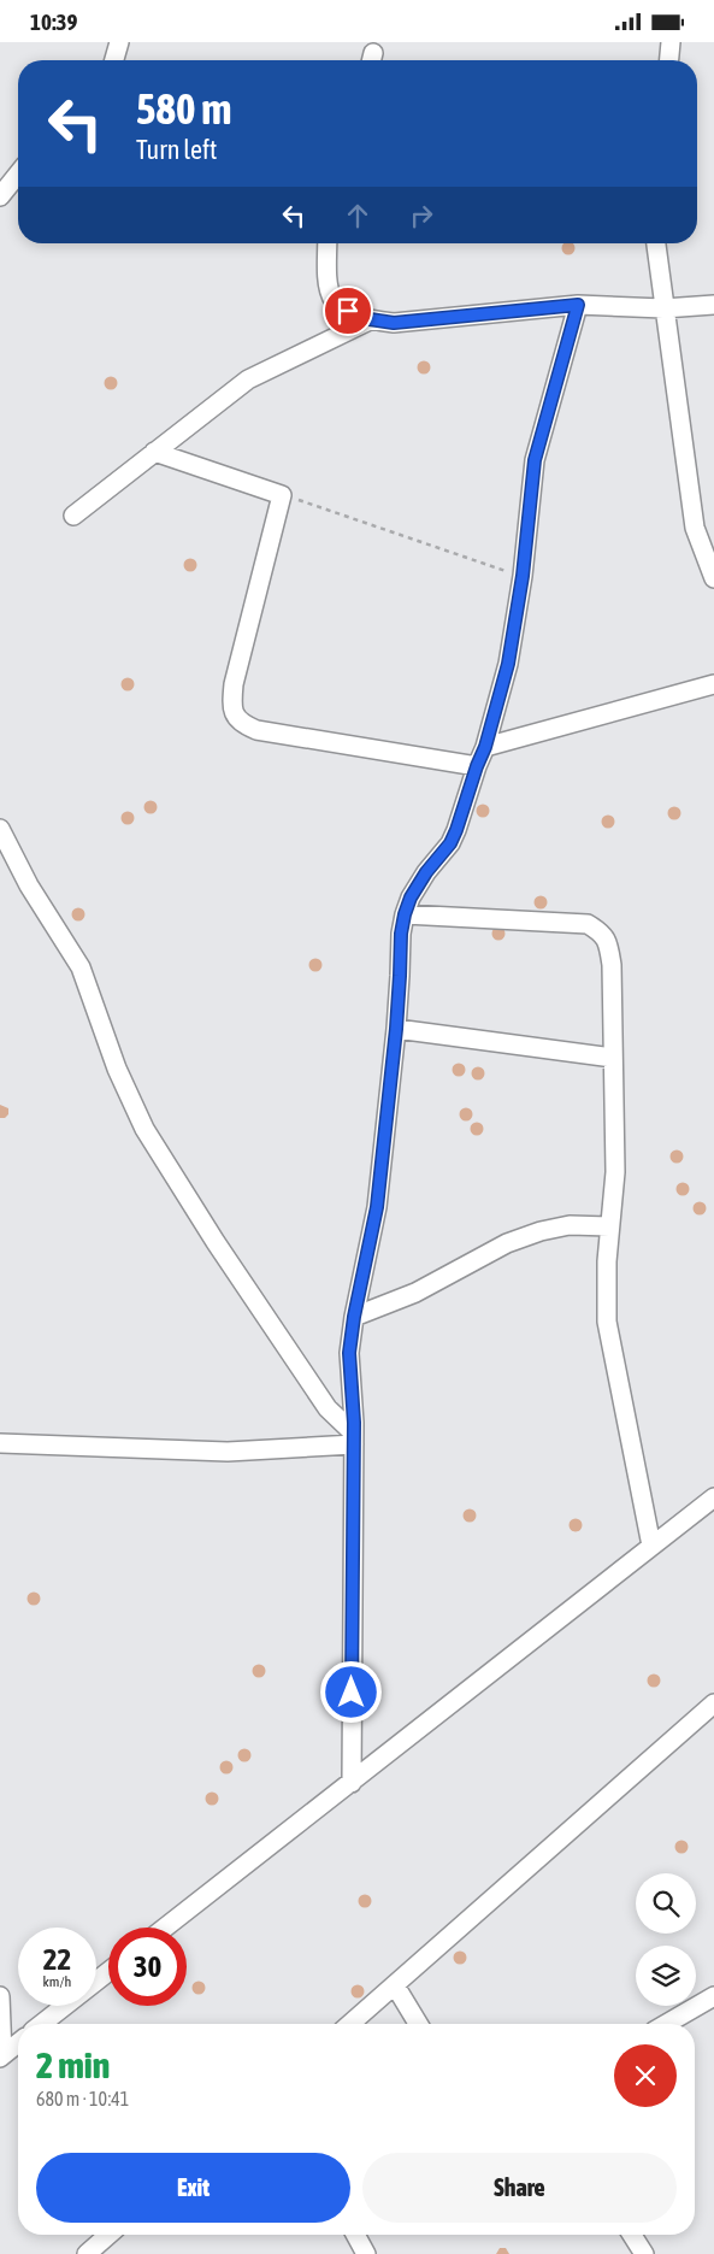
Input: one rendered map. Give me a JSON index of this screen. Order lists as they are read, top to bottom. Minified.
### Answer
{"page":{"status":"10:39","turn":["580 m","Turn left"],"speed":"22 km/h","limit":"30","heading":["2 min","680 m · 10:41"],"buttons":["Exit","Share"]}}
